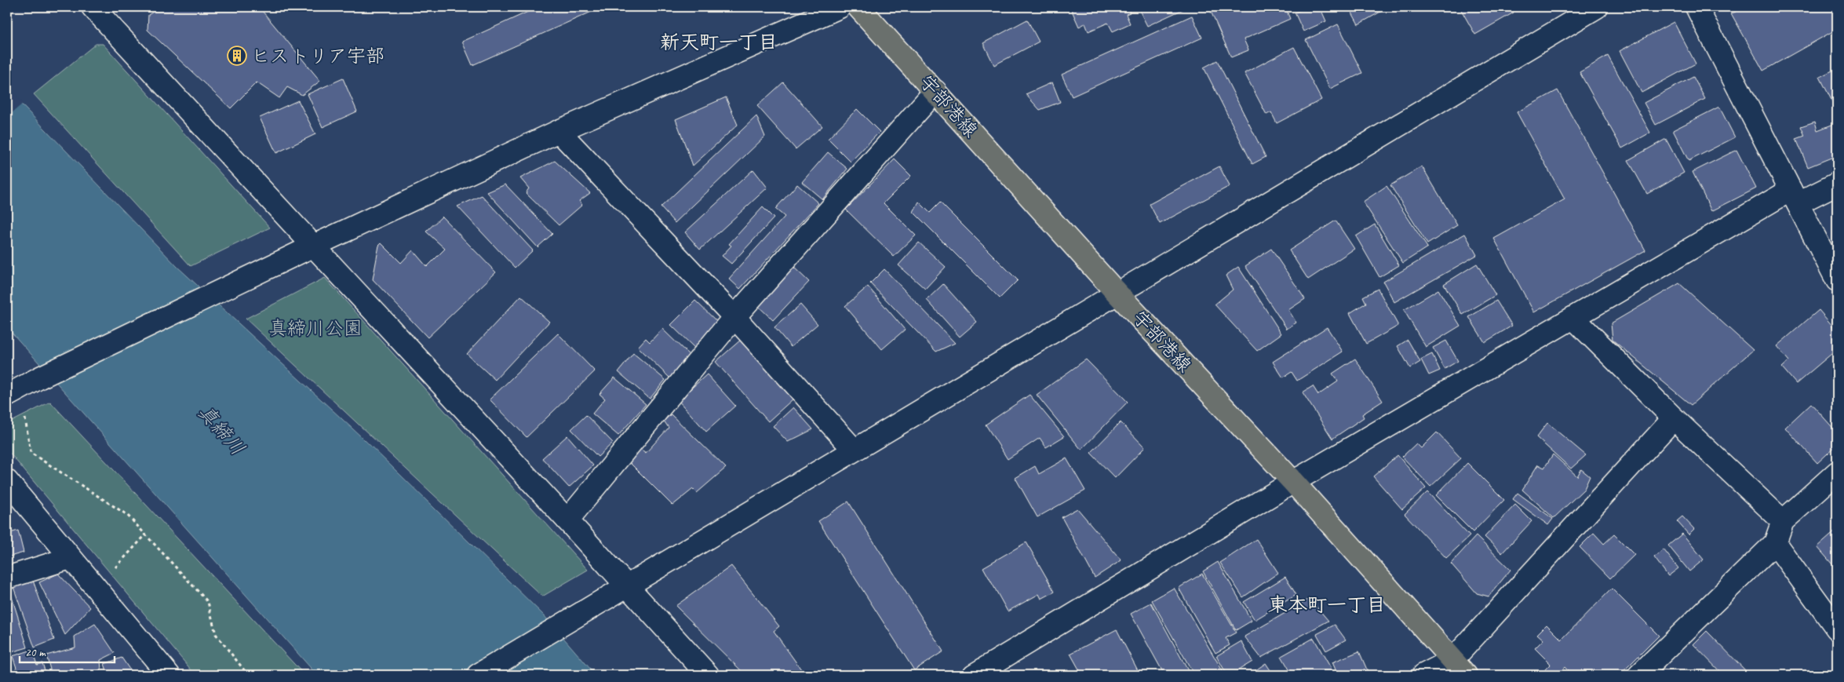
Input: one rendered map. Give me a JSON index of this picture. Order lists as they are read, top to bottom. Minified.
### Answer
{"streets":{"main road":["宇部港線"]},"districts":["新天町一丁目","東本町一丁目"],"water":["真締川"],"parks":["真締川公園"],"places":{"building":["ヒストリア宇部"]},"scale_bar":"20 m"}
